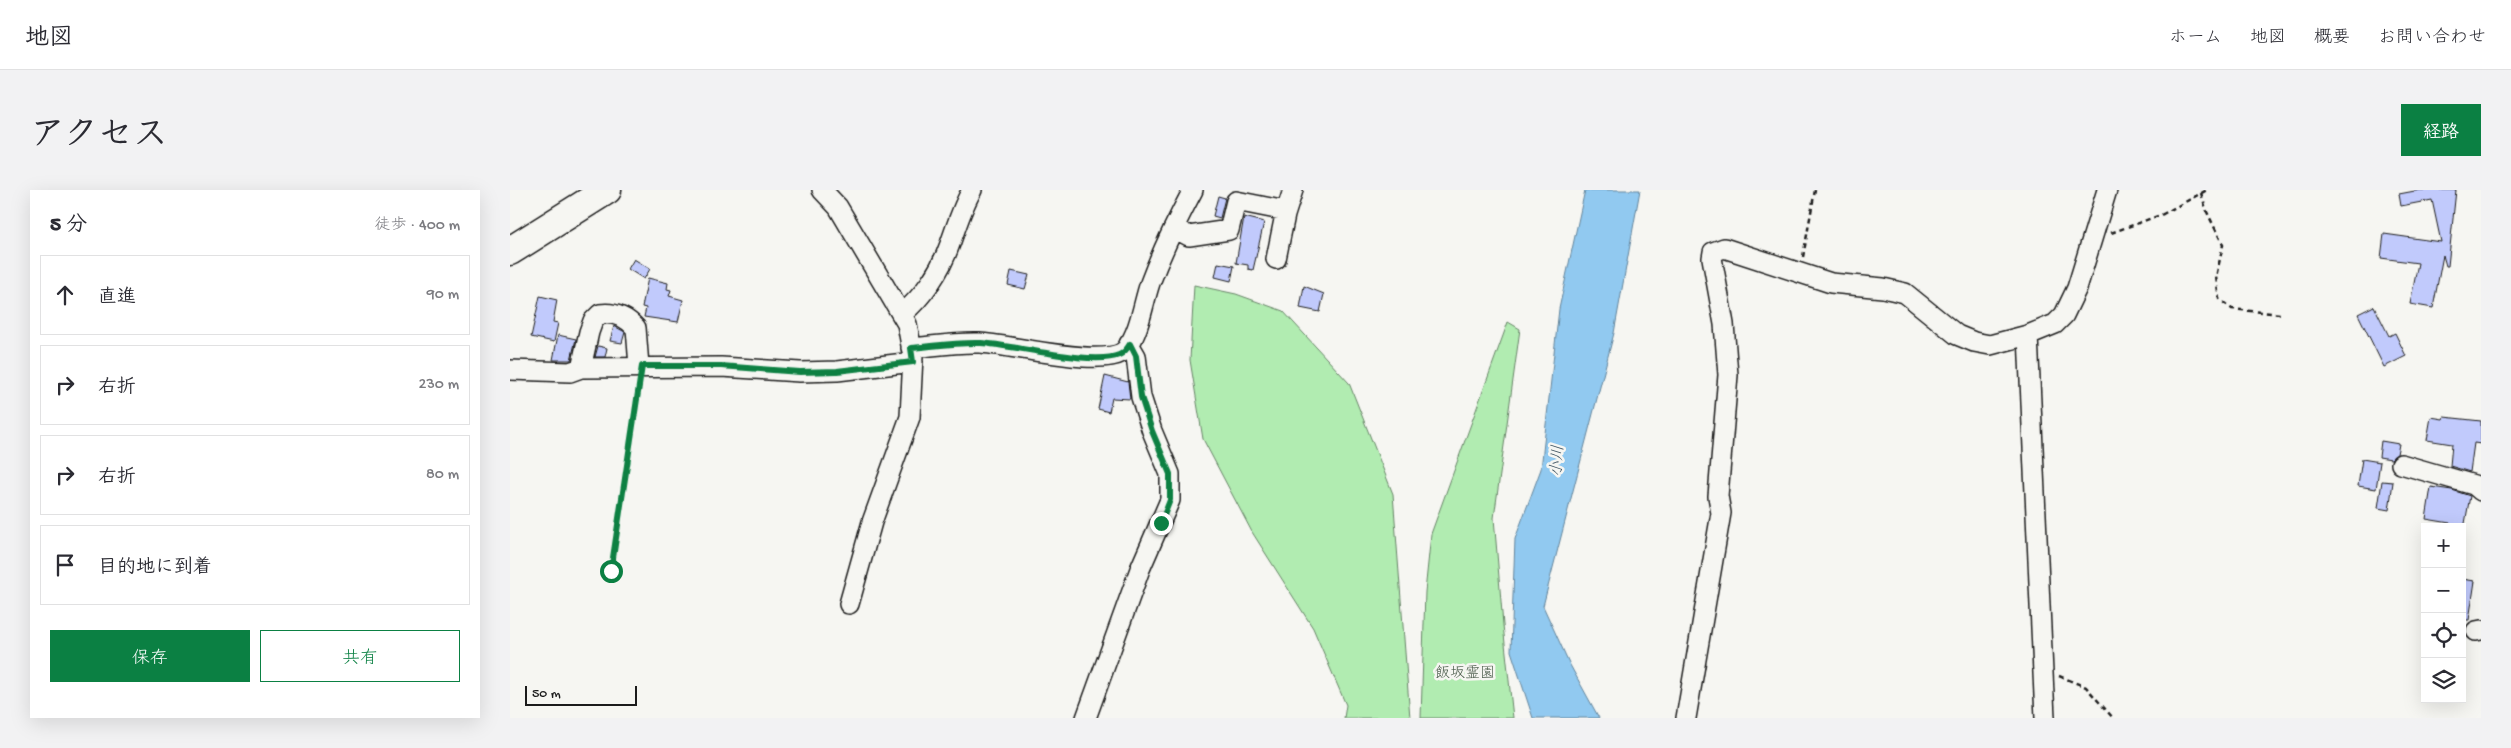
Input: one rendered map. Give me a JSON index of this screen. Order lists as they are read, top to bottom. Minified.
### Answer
{"water":["小川"],"parks":["飯坂霊園"],"scale_bar":"50 m","page":{"header":"地図","nav":["ホーム","地図","概要","お問い合わせ"],"title":"アクセス","buttons":["経路",["保存","共有"]],"heading":["5 分","徒歩 · 400 m"],"list":[["直進","90 m"],["右折","230 m"],["右折","80 m"],"目的地に到着"],"map_buttons":["+","−"],"scale":"50 m"}}
